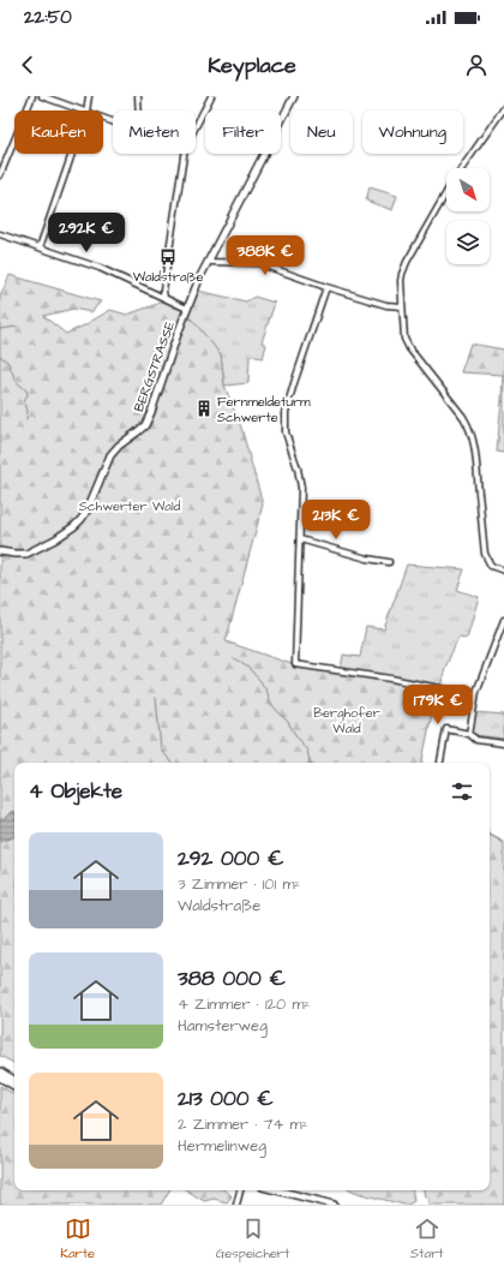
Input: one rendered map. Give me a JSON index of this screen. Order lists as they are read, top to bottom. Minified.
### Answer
{"streets":{"main road":["BERGSTRASSE"]},"parks":["Schwerter Wald","Berghofer Wald"],"places":{"bus stop":["Waldstraße"],"building":["Fernmeldeturm Schwerte"]},"north":"bottom right","page":{"status":"22:50","header":"Keyplace","chip":["Kaufen","Mieten","Filter","Neu","Wohnung"],"price":["292K €","388K €","213K €","179K €"],"heading":"4 Objekte","list":[{"name":"292 000 €","note":"3 Zimmer · 101 m² · Waldstraße"},{"name":"388 000 €","note":"4 Zimmer · 120 m² · Hamsterweg"},{"name":"213 000 €","note":"2 Zimmer · 74 m² · Hermelinweg"}],"tabs":["Karte","Gespeichert","Start"]}}
